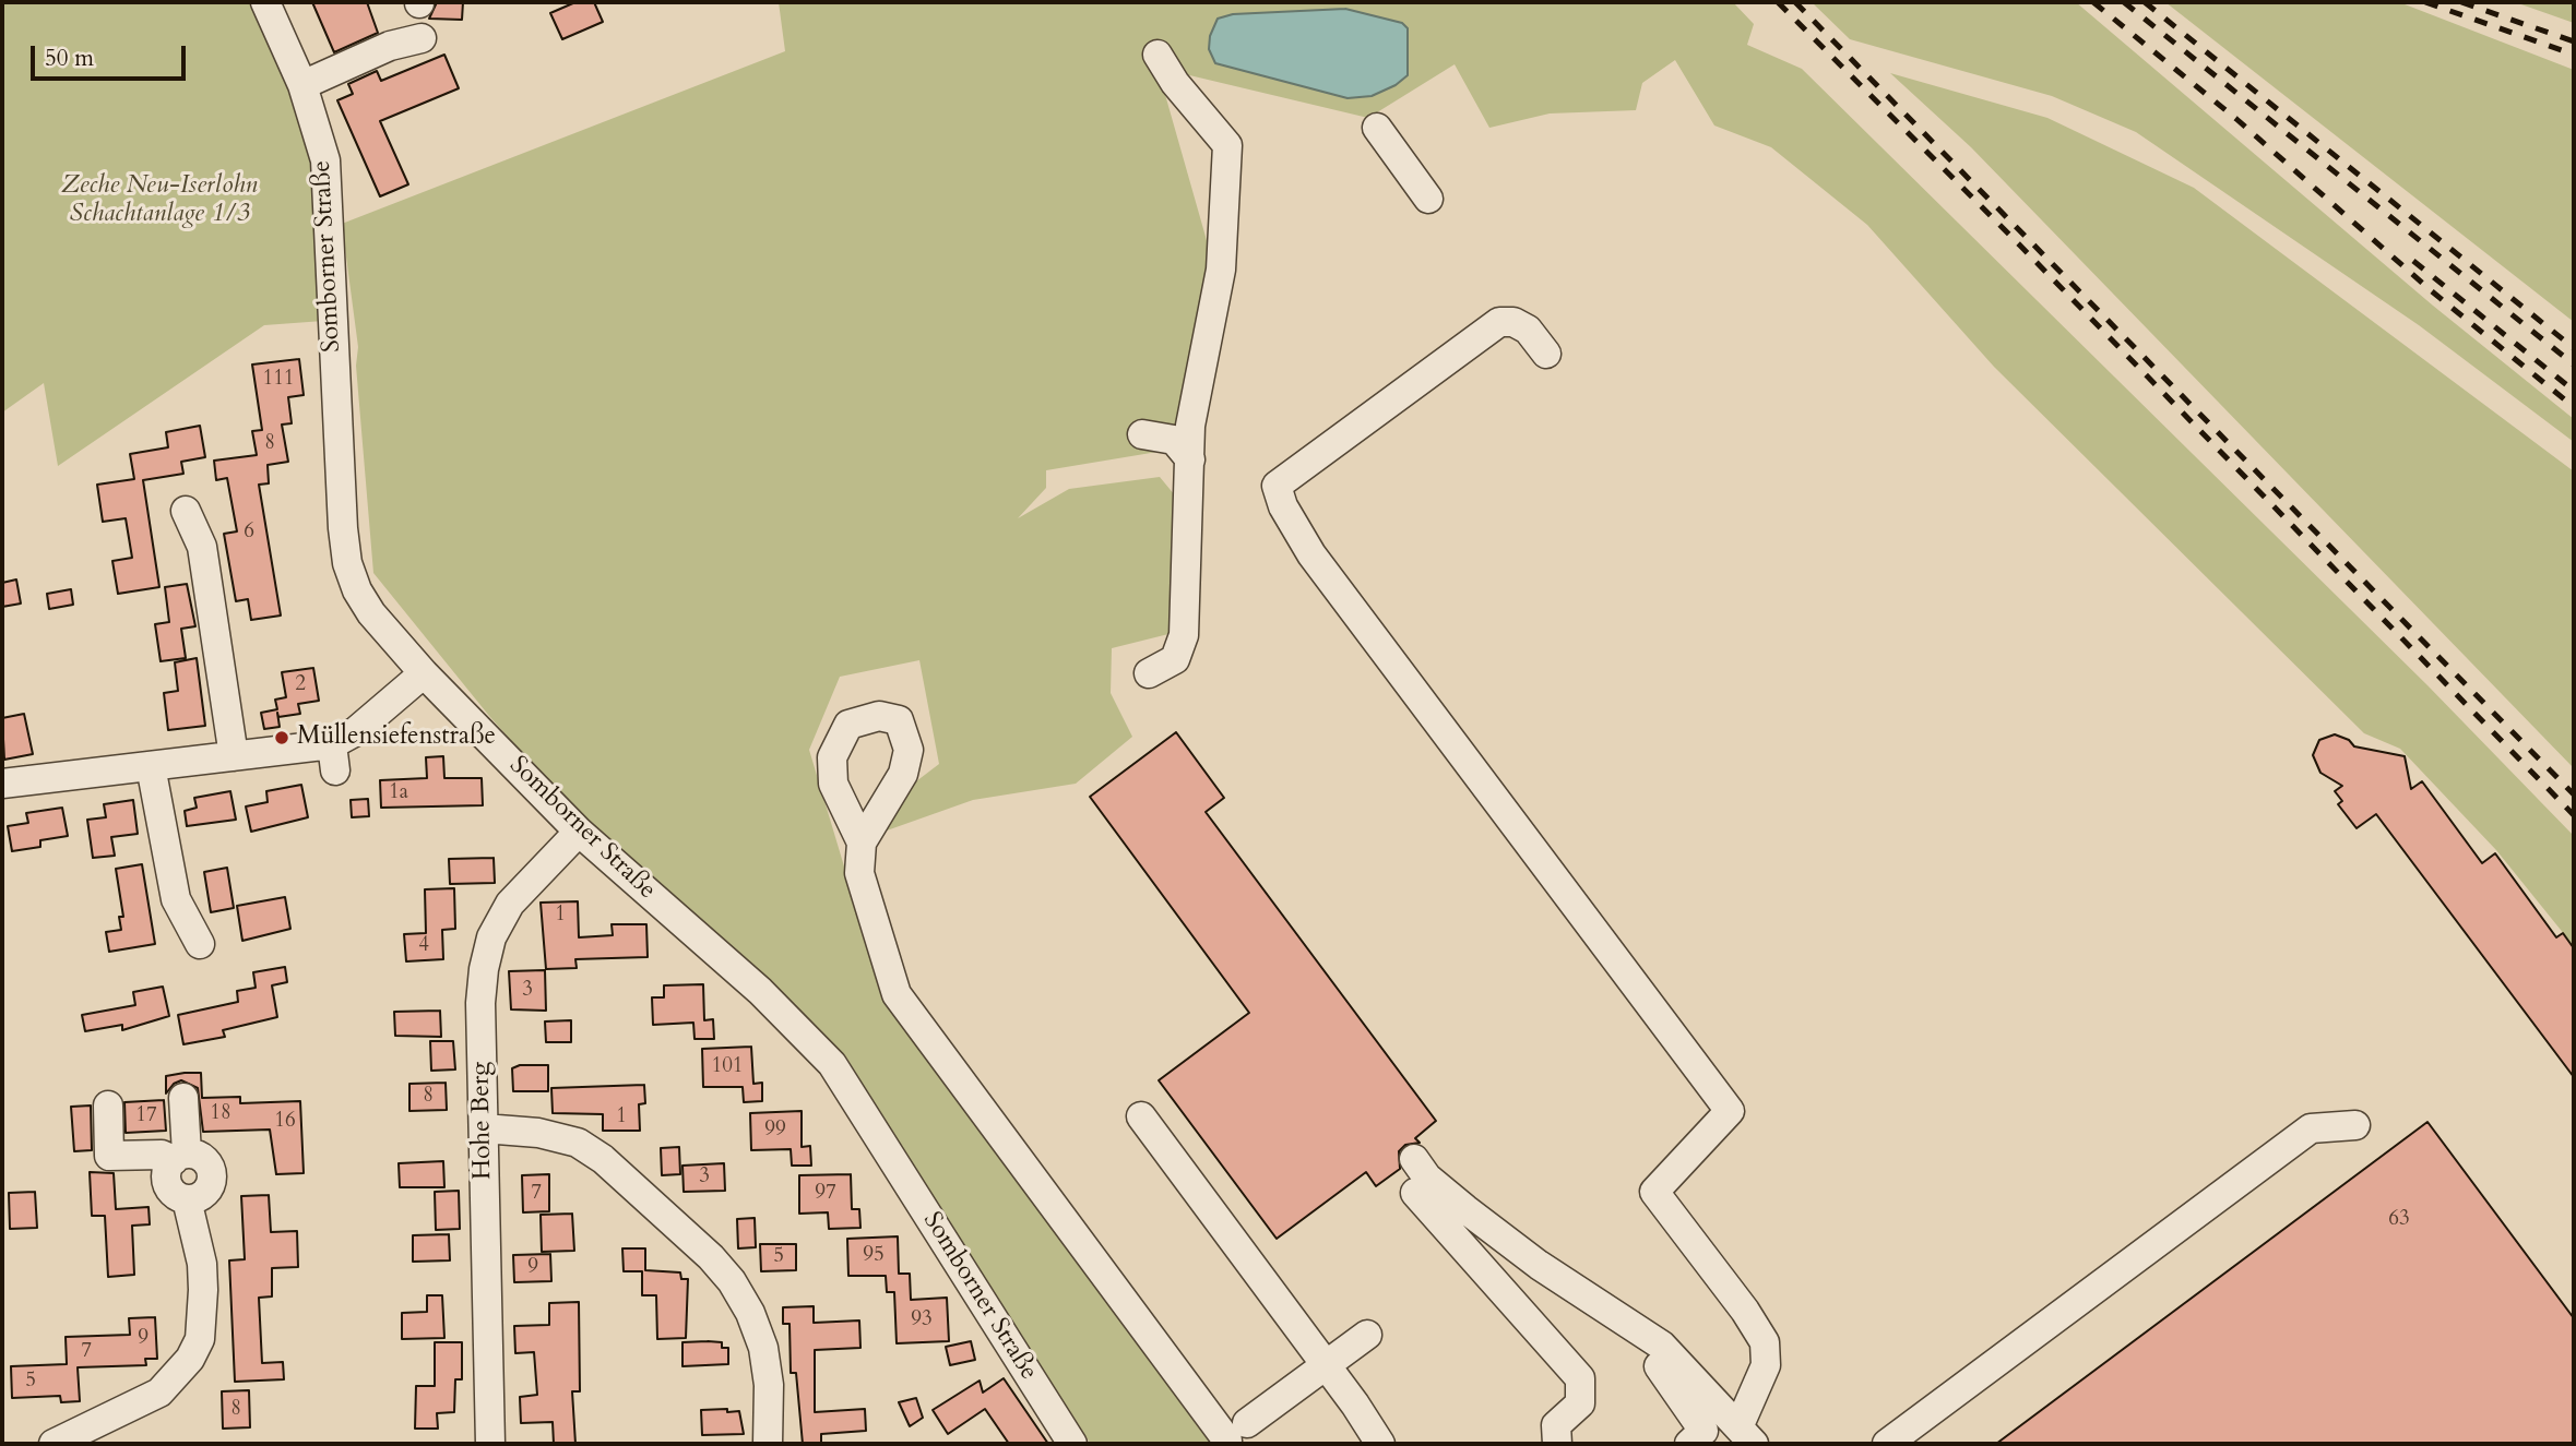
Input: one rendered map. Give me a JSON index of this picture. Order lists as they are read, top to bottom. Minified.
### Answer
{"streets":{"street":["Somborner Straße","Hohe Berg"]},"crossings":[["Somborner Straße","Hohe Berg"]],"parks":["Zeche Neu-Iserlohn Schachtanlage 1/3"],"places":["Müllensiefenstraße"],"house_numbers":["111","8","6","2","1a","1","4","3","101","8","18","17","1","16","99","3","7","97","63","95","5","9","93","9","7","5","8"],"scale_bar":"50 m"}
